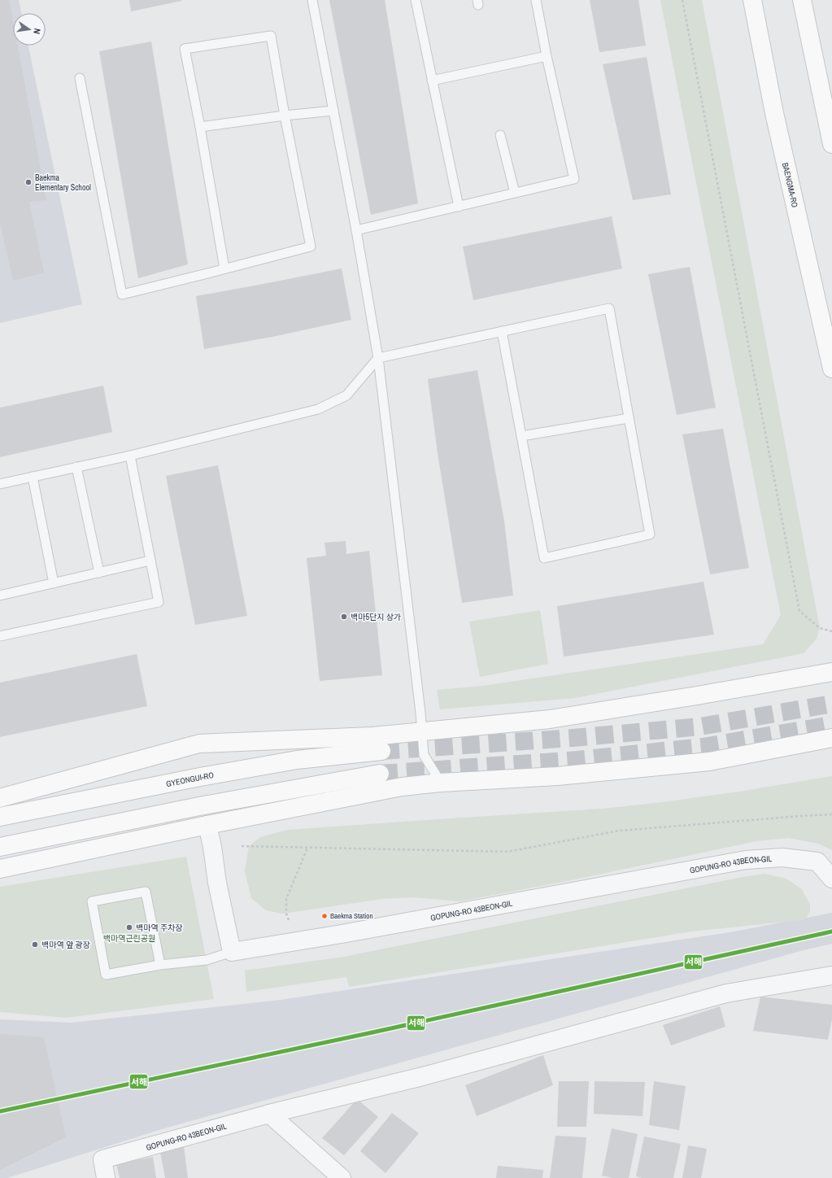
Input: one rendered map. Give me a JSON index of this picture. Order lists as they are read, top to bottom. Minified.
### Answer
{"streets":{"main road":["BAENGMA-RO","GYEONGUI-RO"],"street":["GOPUNG-RO 43BEON-GIL"]},"parks":["백마역근린공원"],"places":["Baekma Elementary School","백마5단지 상가","Baekma Station","백마역 주차장","백마역 앞 광장"],"lines":["transit line 서해"],"north":"right"}
